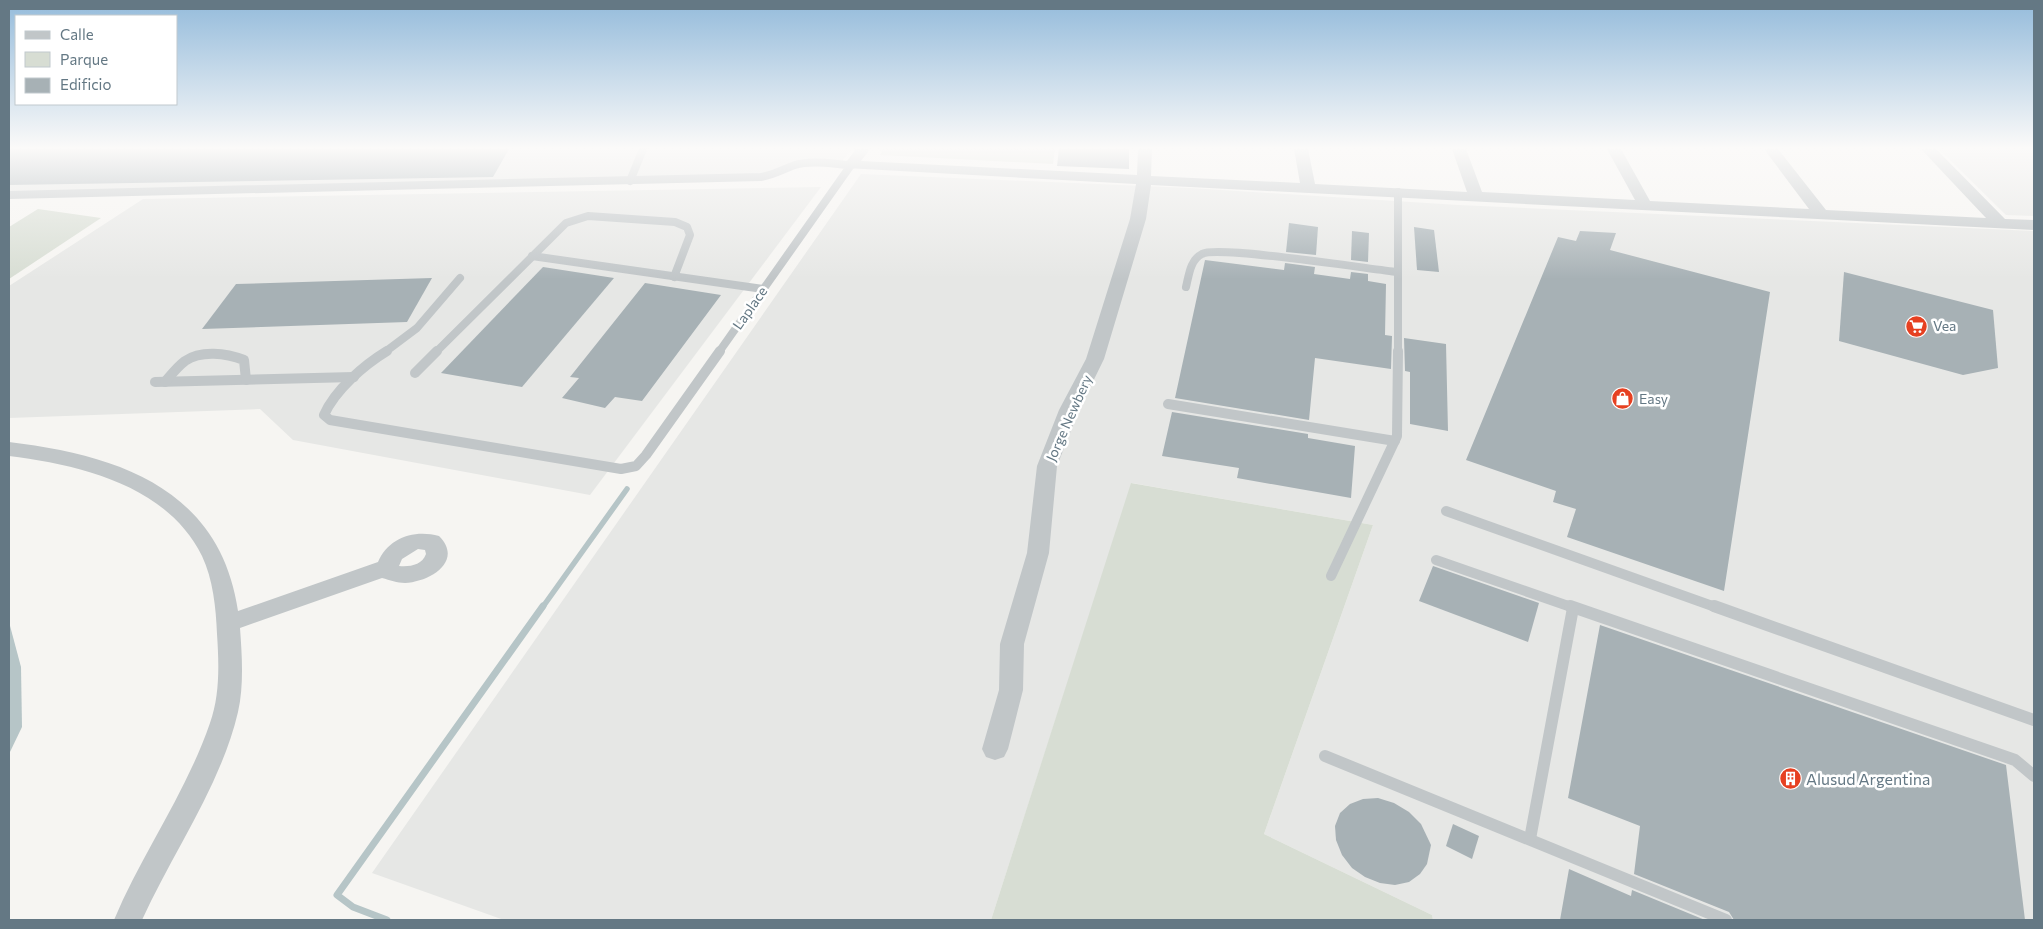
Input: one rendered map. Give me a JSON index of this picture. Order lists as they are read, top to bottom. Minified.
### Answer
{"streets":{"street":["Jorge Newbery"],"lane":["Laplace"]},"places":{"supermarket":["Vea"],"shop":["Easy"],"building":["Alusud Argentina"]},"legend":["Calle","Parque","Edificio"]}
